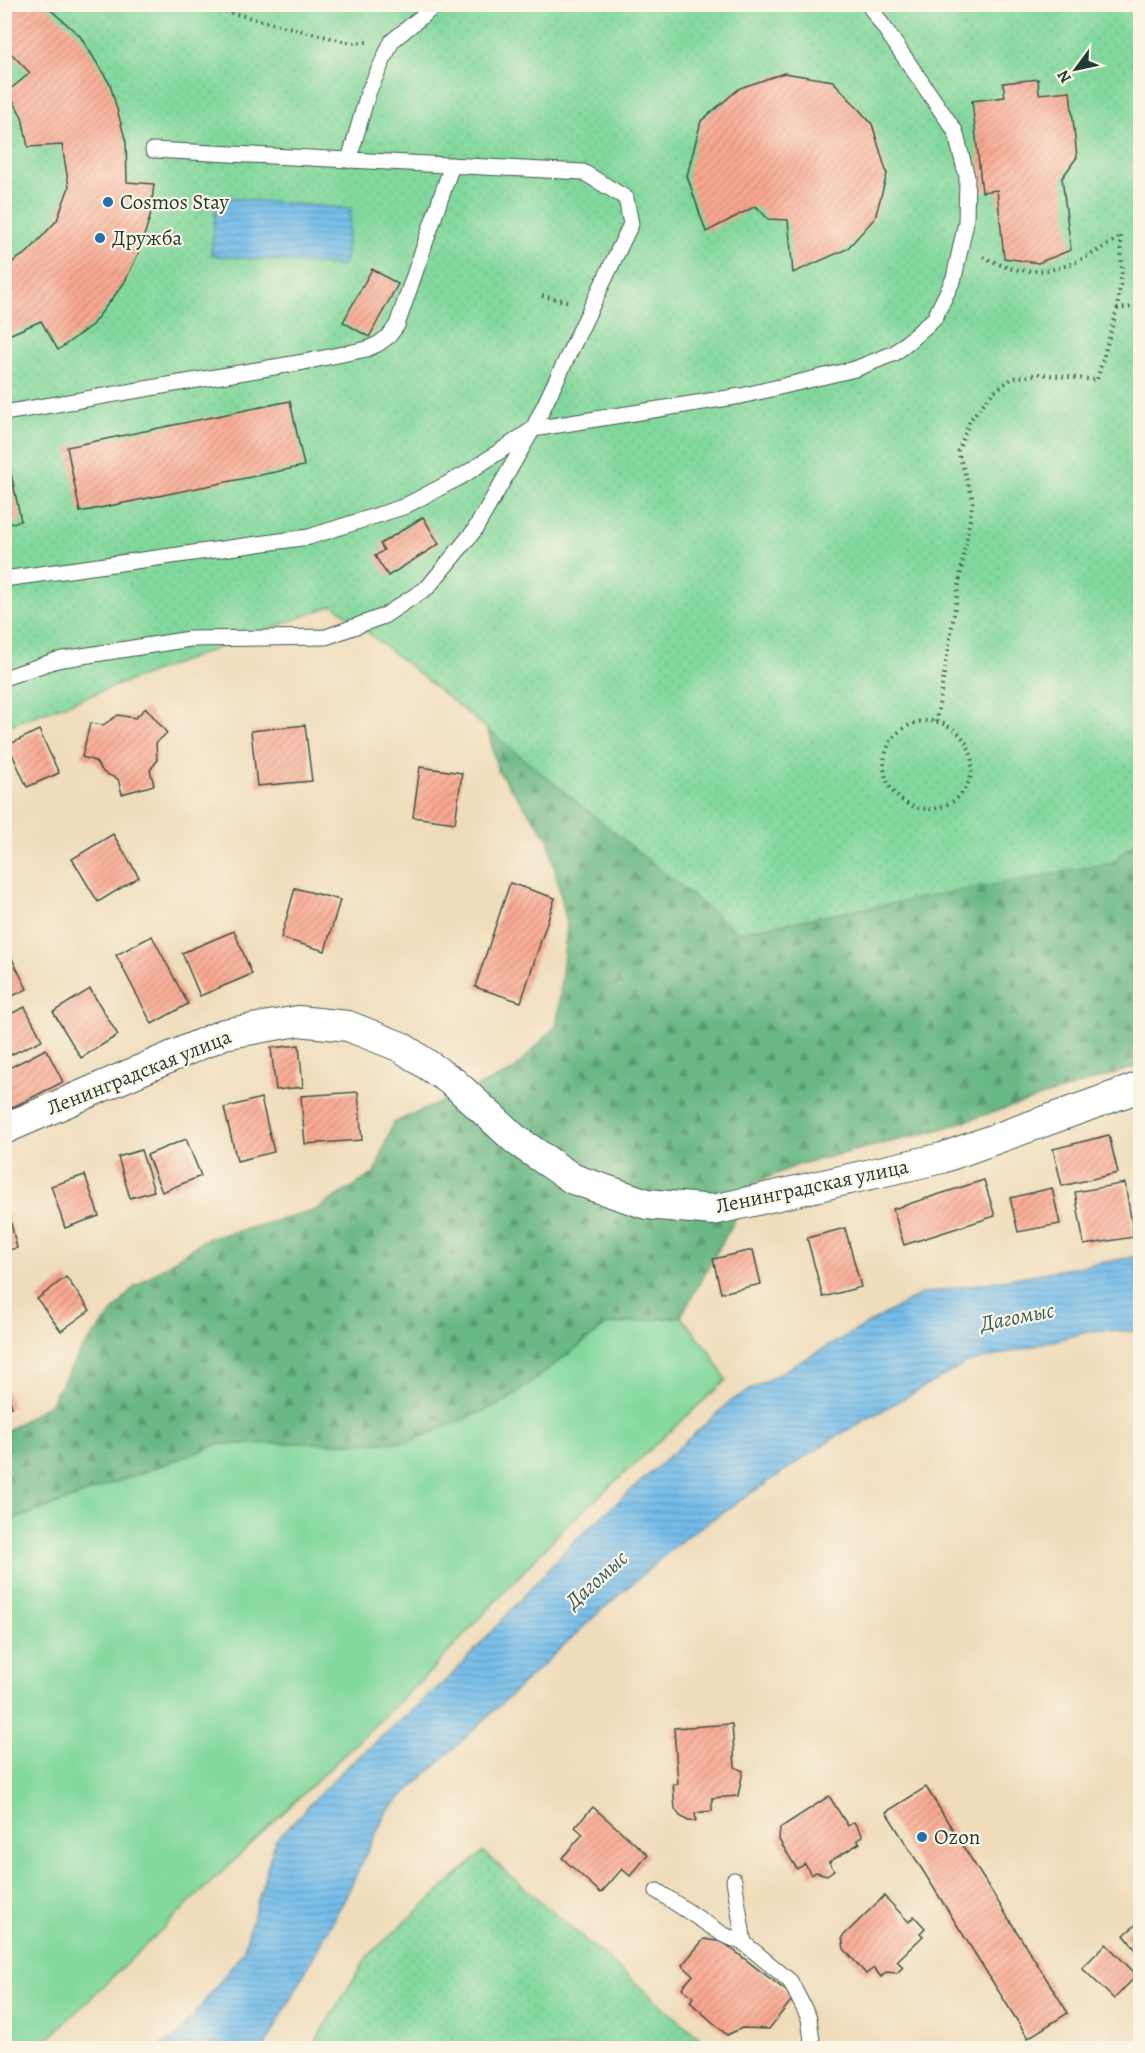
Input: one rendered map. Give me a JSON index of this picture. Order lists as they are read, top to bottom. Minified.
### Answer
{"streets":{"street":["Ленинградская улица"]},"water":["Дагомыс"],"places":["Cosmos Stay","Дружба","Ozon"],"north":"bottom left"}
